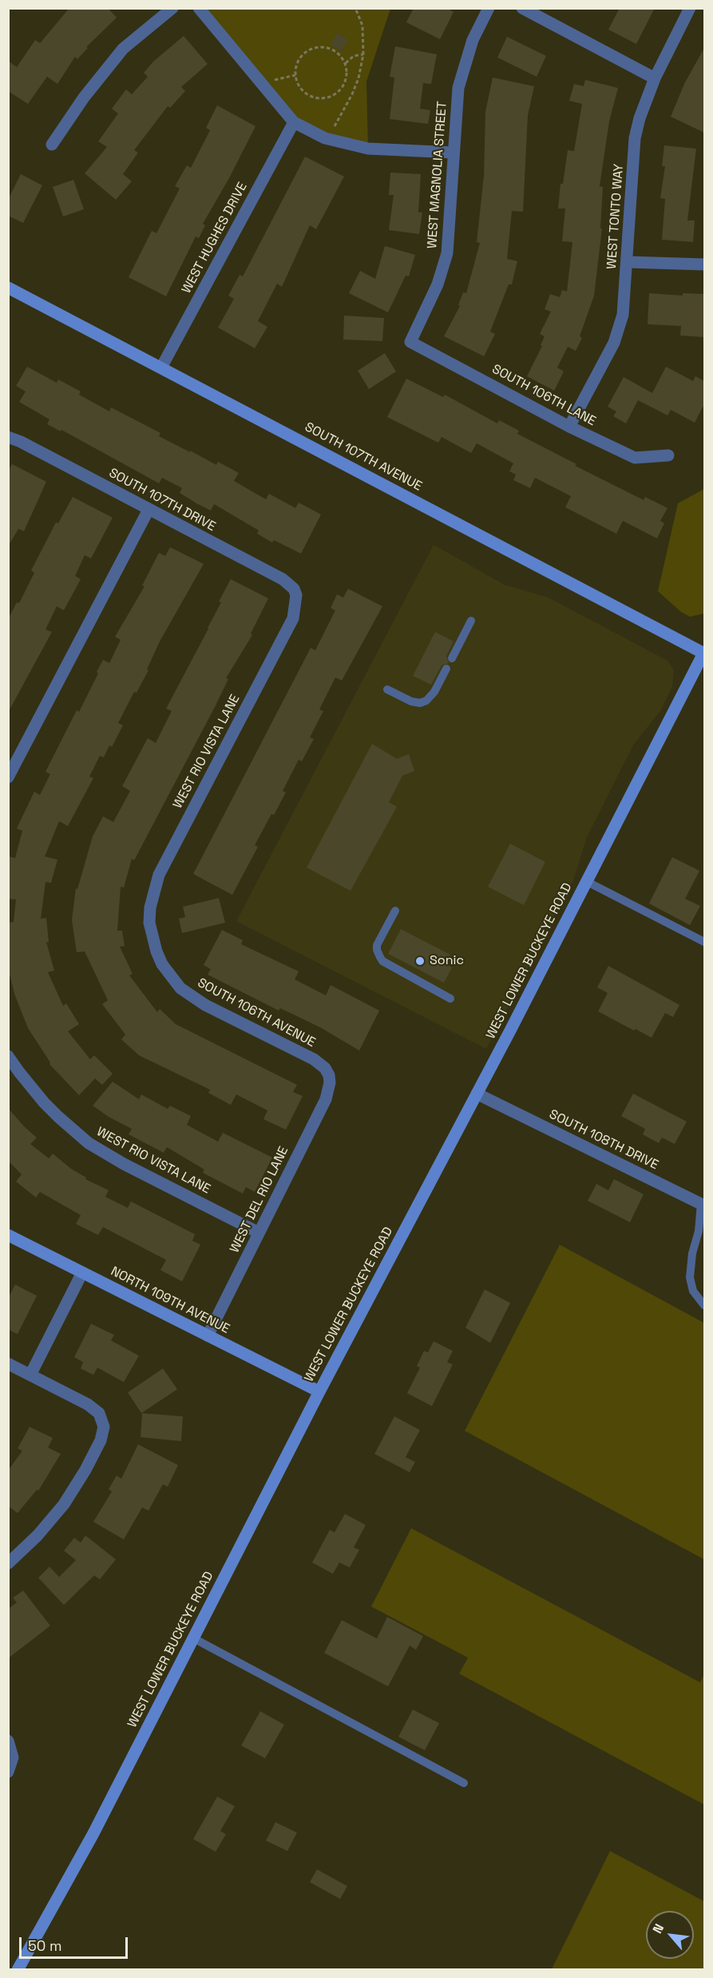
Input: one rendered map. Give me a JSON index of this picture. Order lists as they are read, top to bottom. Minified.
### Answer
{"streets":{"main road":["SOUTH 107TH AVENUE","WEST LOWER BUCKEYE ROAD","NORTH 109TH AVENUE"],"street":["WEST MAGNOLIA STREET","WEST TONTO WAY","WEST HUGHES DRIVE","SOUTH 106TH LANE","SOUTH 107TH DRIVE","WEST RIO VISTA LANE","SOUTH 106TH AVENUE","SOUTH 108TH DRIVE","WEST DEL RIO LANE"]},"crossings":[["WEST MAGNOLIA STREET","SOUTH 106TH LANE"],["WEST TONTO WAY","SOUTH 106TH LANE"],["WEST HUGHES DRIVE","SOUTH 107TH AVENUE"],["SOUTH 107TH AVENUE","WEST LOWER BUCKEYE ROAD"],["SOUTH 107TH DRIVE","WEST RIO VISTA LANE"],["WEST RIO VISTA LANE","SOUTH 106TH AVENUE"],["WEST RIO VISTA LANE","WEST DEL RIO LANE"],["WEST LOWER BUCKEYE ROAD","SOUTH 108TH DRIVE"],["WEST LOWER BUCKEYE ROAD","NORTH 109TH AVENUE"],["SOUTH 106TH AVENUE","WEST DEL RIO LANE"],["WEST DEL RIO LANE","NORTH 109TH AVENUE"]],"places":["Sonic"],"scale_bar":"50 m","north":"top left"}
